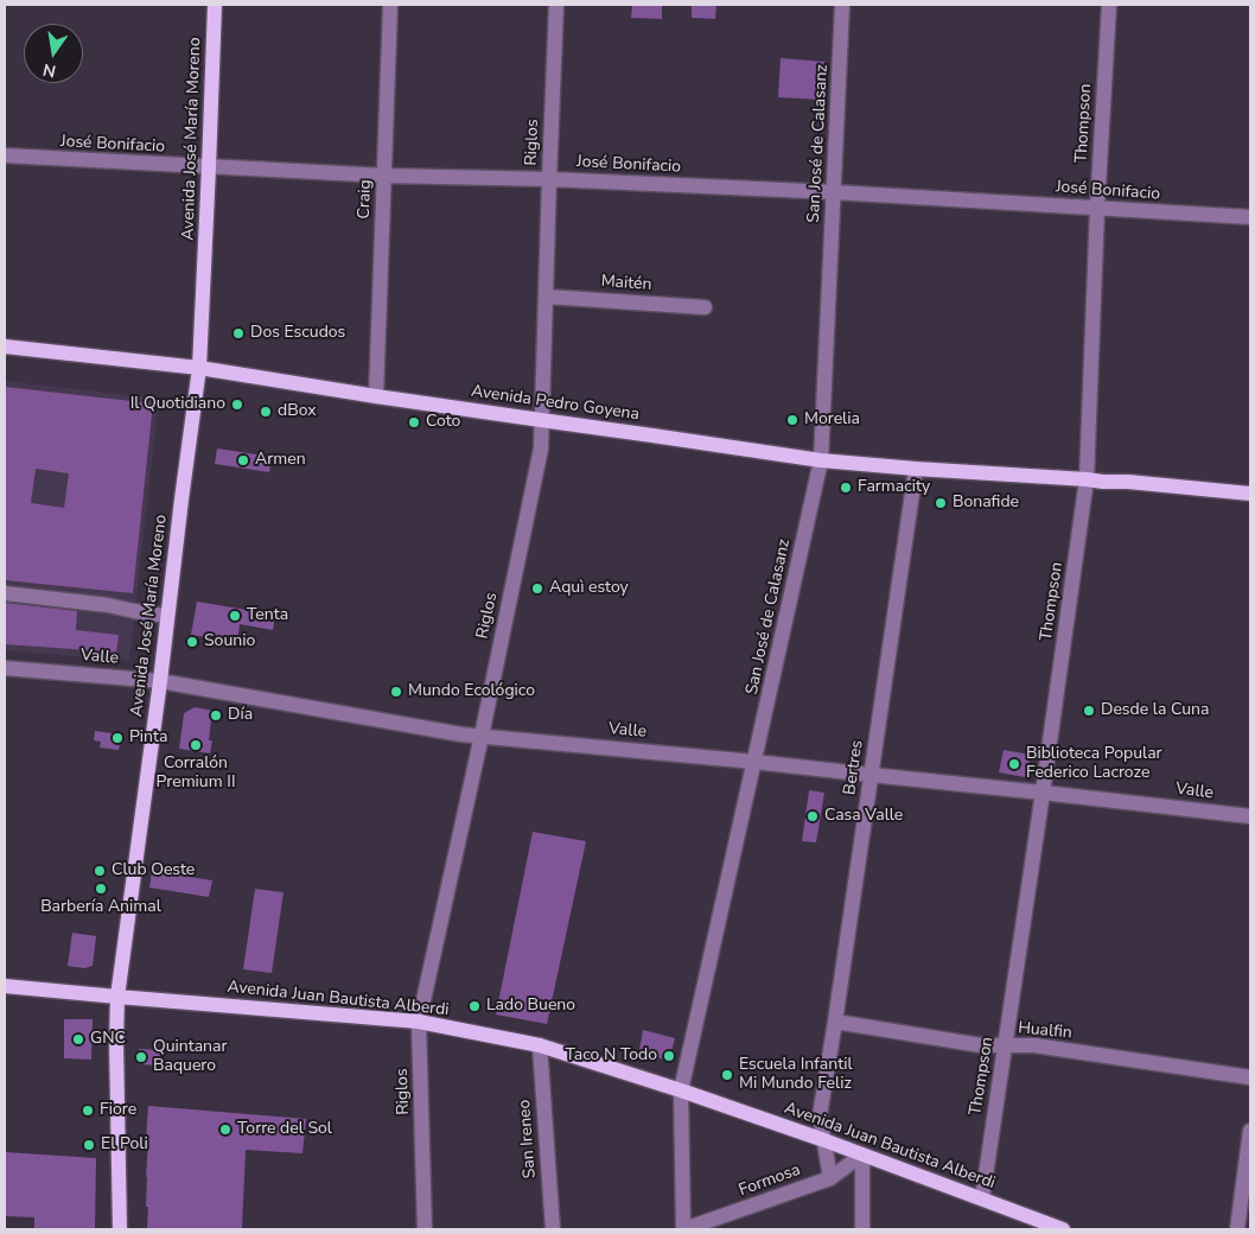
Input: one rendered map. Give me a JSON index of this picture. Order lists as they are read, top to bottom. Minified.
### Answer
{"streets":{"main road":["Avenida José María Moreno","Avenida Pedro Goyena","Avenida Juan Bautista Alberdi"],"street":["Thompson","Riglos","San José de Calasanz","José Bonifacio","Craig","Maitén","Valle","Bertres","Hualfin","San Ireneo","Formosa"]},"crossings":[["Thompson","José Bonifacio"],["Thompson","Avenida Pedro Goyena"],["Thompson","Valle"],["Thompson","Avenida Juan Bautista Alberdi"],["Thompson","Hualfin"],["Avenida José María Moreno","José Bonifacio"],["Avenida José María Moreno","Avenida Pedro Goyena"],["Avenida José María Moreno","Valle"],["Avenida José María Moreno","Avenida Juan Bautista Alberdi"],["Riglos","José Bonifacio"],["Riglos","Maitén"],["Riglos","Avenida Pedro Goyena"],["Riglos","Valle"],["Riglos","Avenida Juan Bautista Alberdi"],["San José de Calasanz","José Bonifacio"],["San José de Calasanz","Avenida Pedro Goyena"],["San José de Calasanz","Valle"],["San José de Calasanz","Avenida Juan Bautista Alberdi"],["San José de Calasanz","Formosa"],["José Bonifacio","Craig"],["Craig","Avenida Pedro Goyena"],["Avenida Pedro Goyena","Bertres"],["Valle","Bertres"],["Bertres","Avenida Juan Bautista Alberdi"],["Bertres","Hualfin"],["Bertres","Formosa"],["Avenida Juan Bautista Alberdi","San Ireneo"],["Avenida Juan Bautista Alberdi","Formosa"]],"places":["Dos Escudos","Il Quotidiano","dBox","Morelia","Coto","Armen","Farmacity","Bonafide","Aquì estoy","Tenta","Sounio","Mundo Ecológico","Desde la Cuna","Día","Pinta","Corralón Premium II","Biblioteca Popular Federico Lacroze","Casa Valle","Club Oeste","Barbería Animal","Lado Bueno","GNC","Taco N Todo","Quintanar Baquero","Escuela Infantil Mi Mundo Feliz","Fiore","Torre del Sol","El Poli"],"north":"bottom"}
